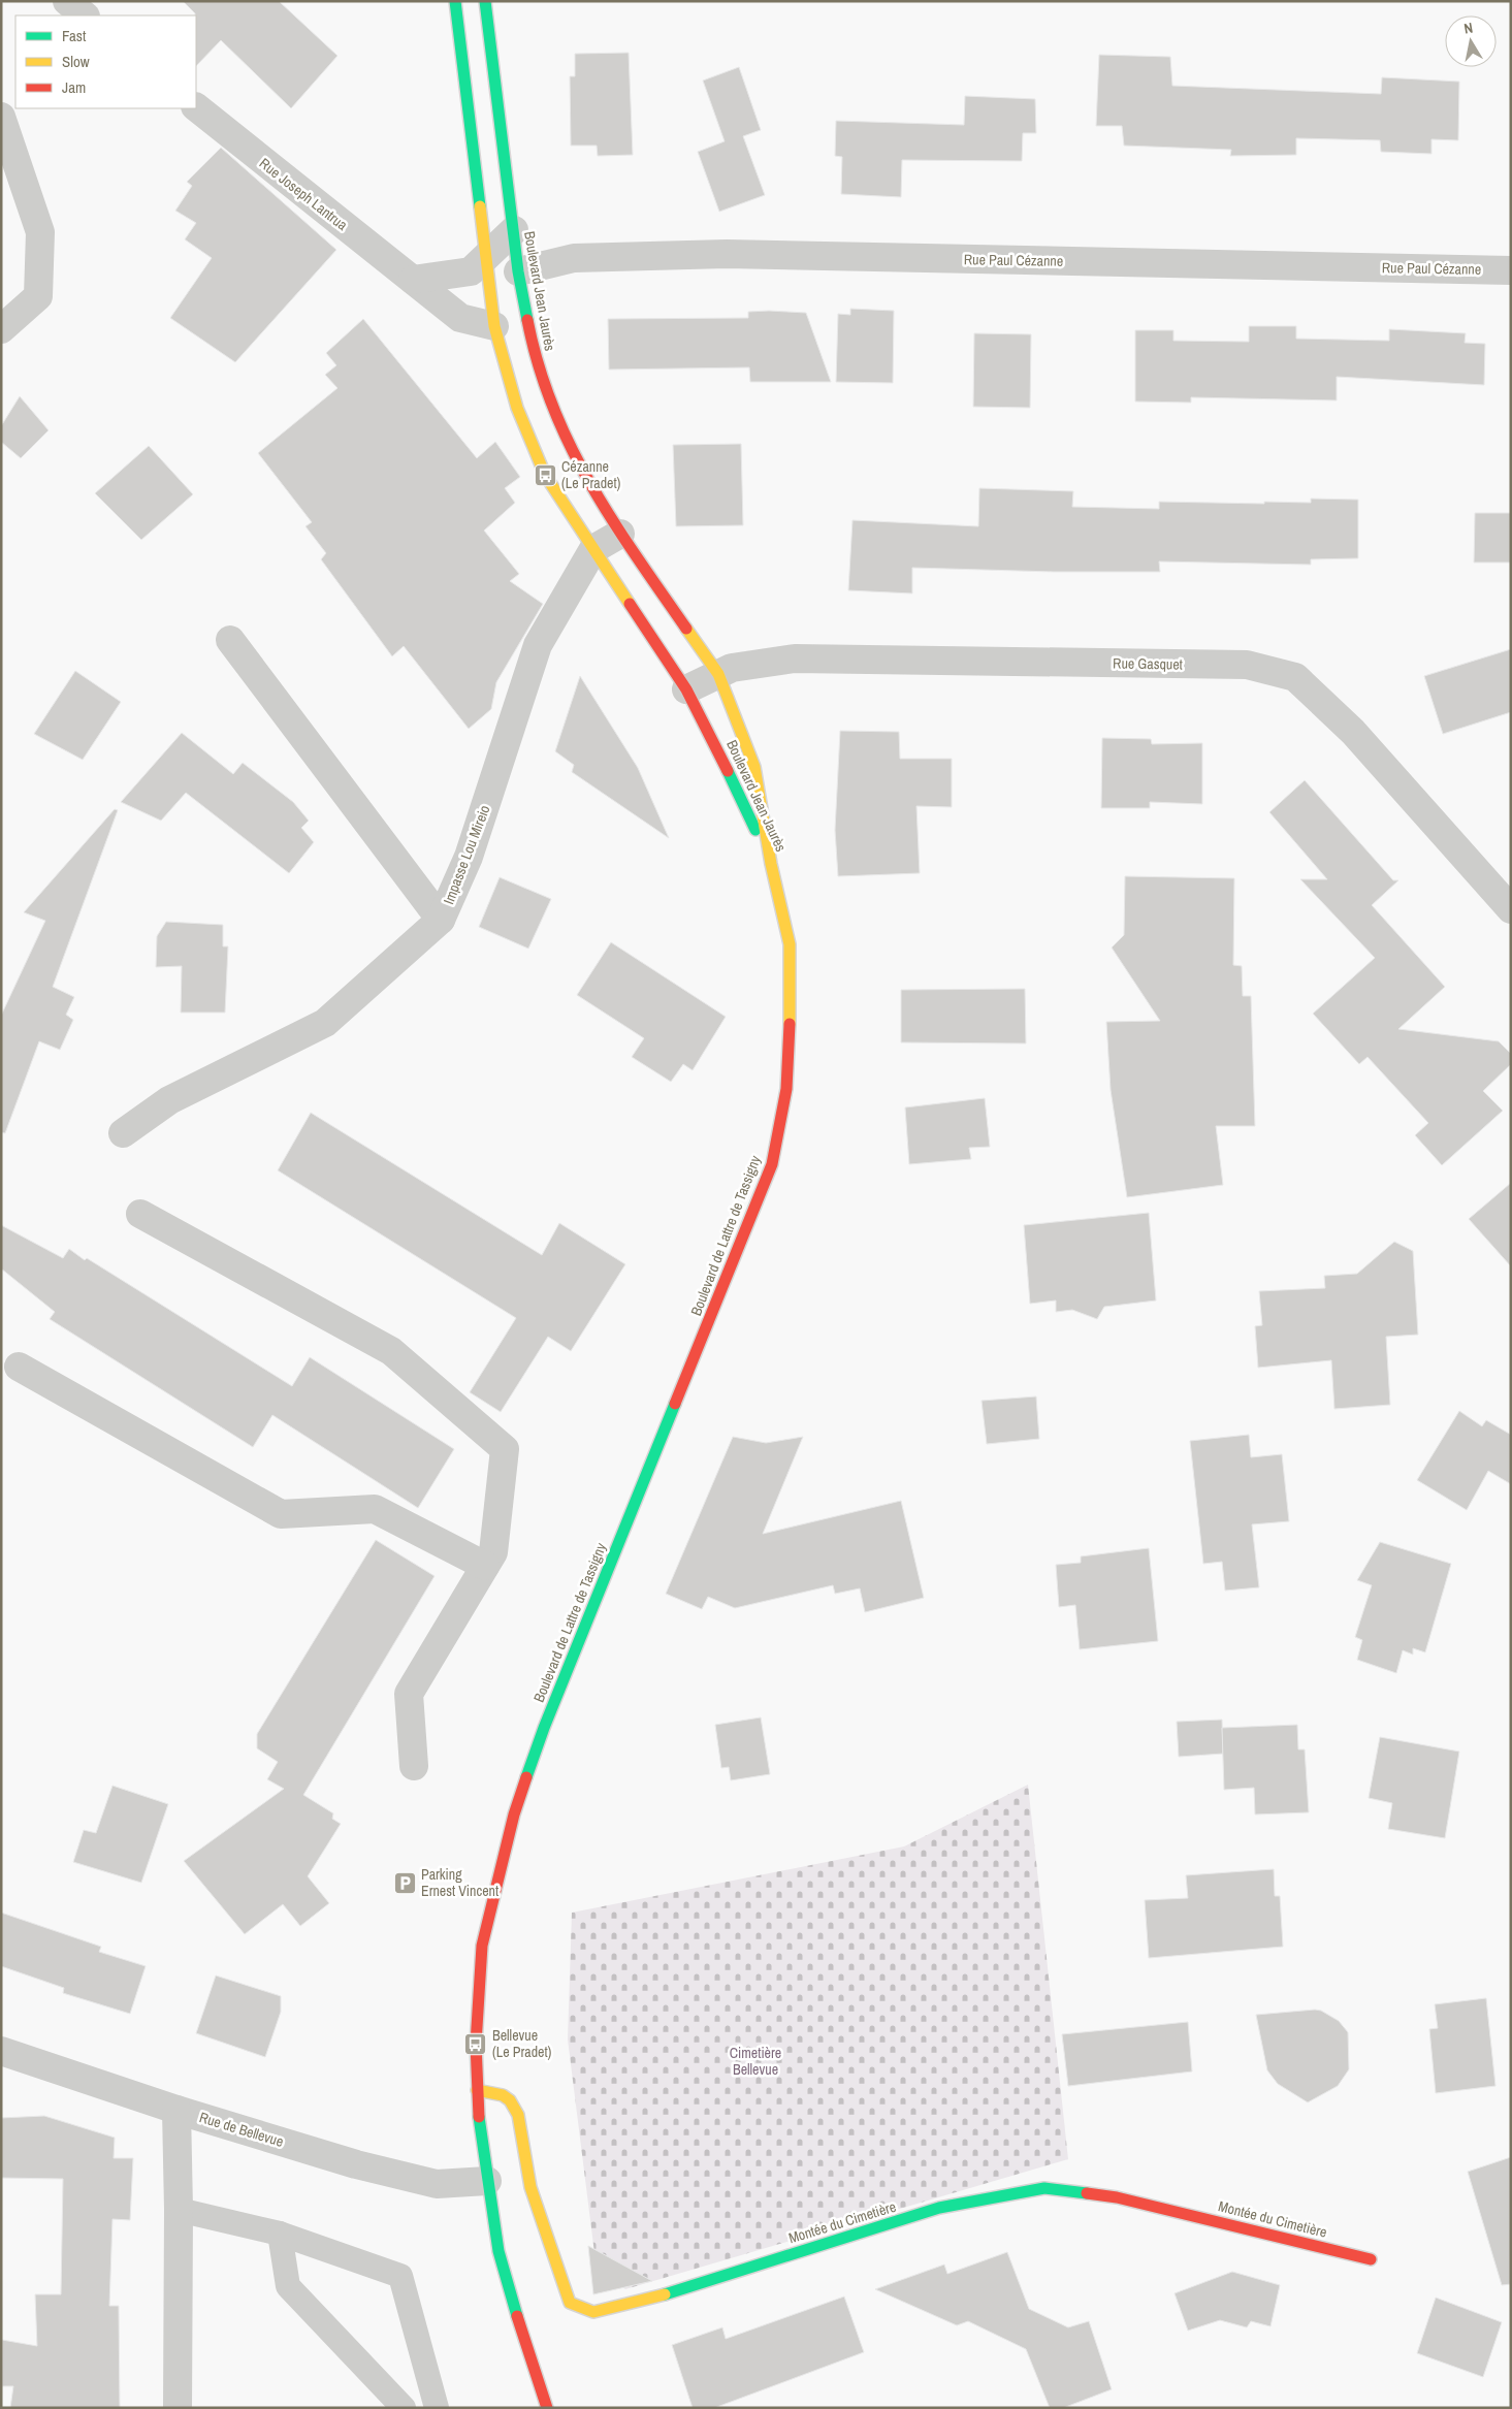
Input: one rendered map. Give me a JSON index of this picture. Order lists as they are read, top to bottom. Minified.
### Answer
{"streets":{"street":["Rue Joseph Lantrua","Rue Paul Cézanne","Boulevard Jean Jaurès","Rue Gasquet","Impasse Lou Mireio","Boulevard de Lattre de Tassigny","Rue de Bellevue","Montée du Cimetière"]},"crossings":[["Rue Joseph Lantrua","Boulevard Jean Jaurès"],["Rue Paul Cézanne","Boulevard Jean Jaurès"],["Boulevard Jean Jaurès","Rue Gasquet"],["Boulevard Jean Jaurès","Impasse Lou Mireio"],["Boulevard Jean Jaurès","Boulevard de Lattre de Tassigny"],["Boulevard de Lattre de Tassigny","Rue de Bellevue"],["Boulevard de Lattre de Tassigny","Montée du Cimetière"]],"parks":["Cimetière Bellevue"],"places":{"bus stop":["Cézanne (Le Pradet)","Bellevue (Le Pradet)"],"parking":["Parking Ernest Vincent"]},"legend":["Fast","Slow","Jam"],"north":"top"}
